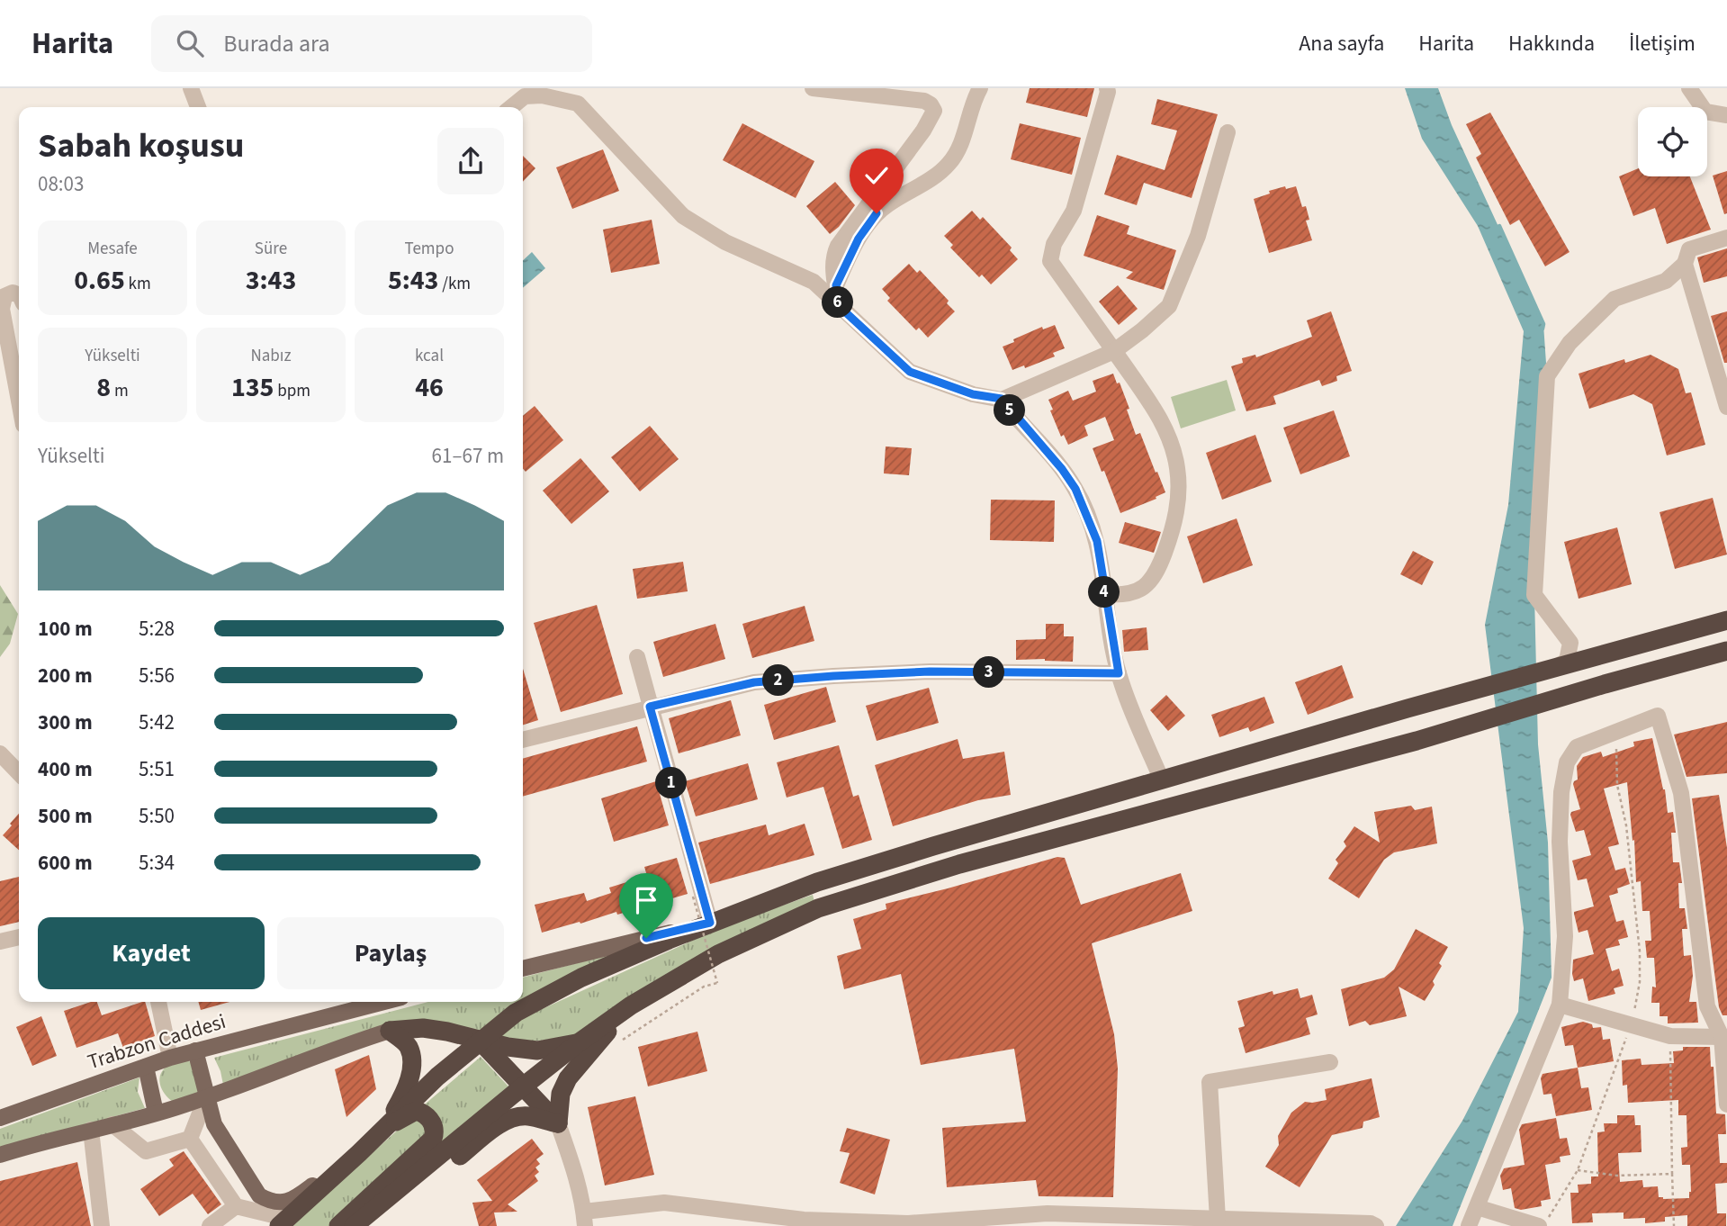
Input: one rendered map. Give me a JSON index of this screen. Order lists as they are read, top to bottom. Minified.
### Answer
{"streets":{"main road":["Trabzon Caddesi"]},"page":{"header":"Harita","search":"Burada ara","nav":["Ana sayfa","Harita","Hakkında","İletişim"],"heading":["Sabah koşusu","08:03"],"stats":[["Mesafe","0.65 km"],["Süre","3:43"],["Tempo","5:43 /km"],["Yükselti","8 m"],["Nabız","135 bpm"],["kcal","46"]],"pins":["6","5","4","3","2","1"],"chart":["Yükselti","61–67 m"],"list":[{"name":"100 m","note":"5:28"},{"name":"200 m","note":"5:56"},{"name":"300 m","note":"5:42"},{"name":"400 m","note":"5:51"},{"name":"500 m","note":"5:50"},{"name":"600 m","note":"5:34"}],"buttons":["Kaydet","Paylaş"]}}
